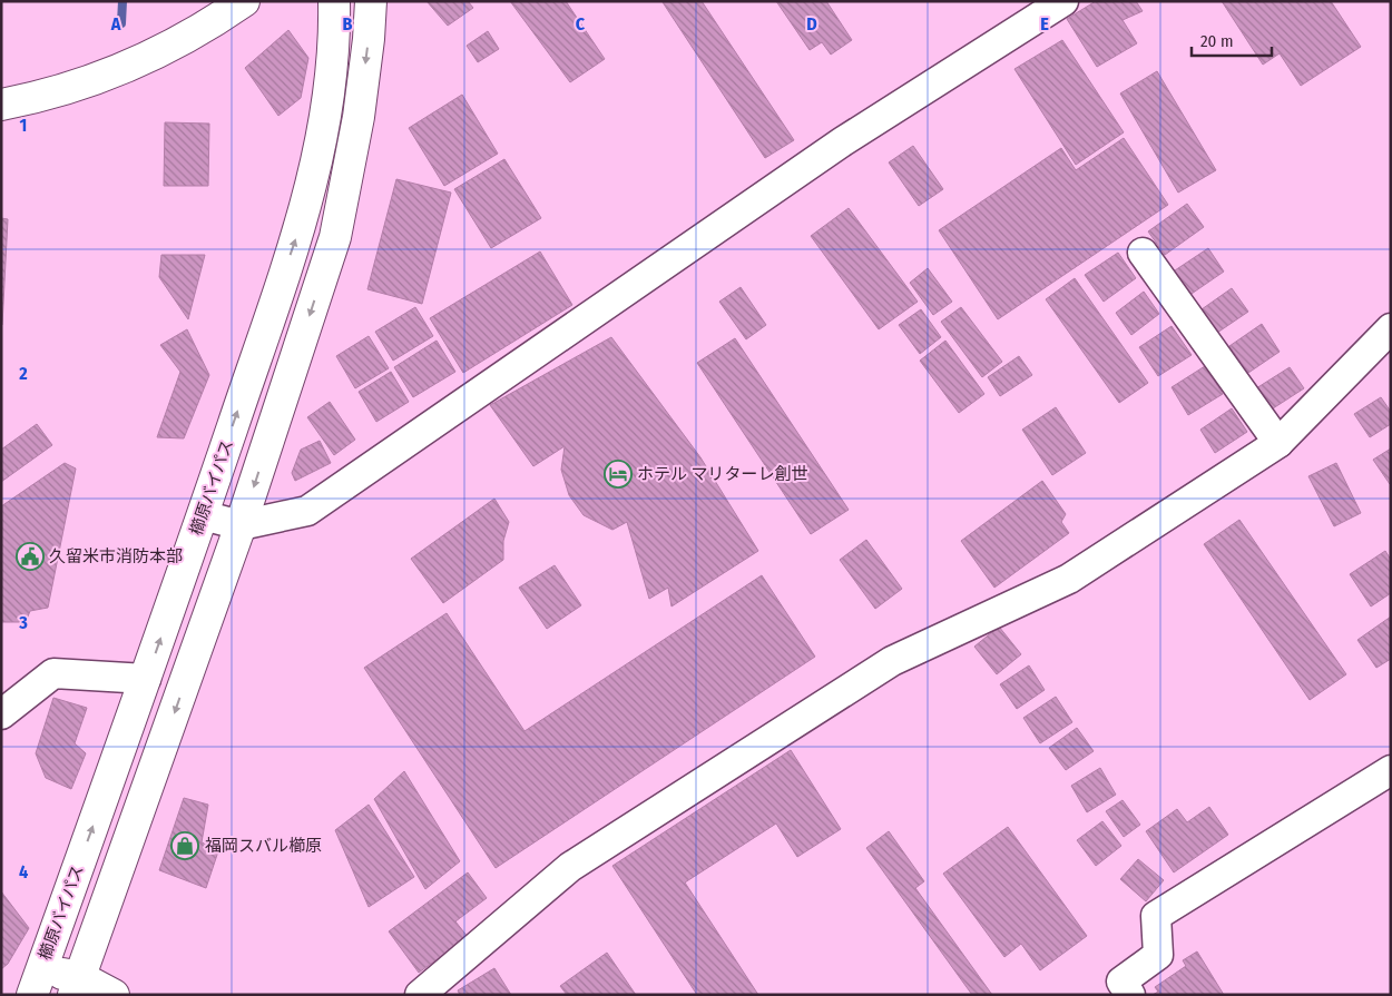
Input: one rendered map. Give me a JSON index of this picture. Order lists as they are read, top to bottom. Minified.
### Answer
{"streets":{"street":["櫛原バイパス"]},"places":{"hotel":["ホテル マリターレ創世"],"public building":["久留米市消防本部"],"shop":["福岡スバル櫛原"]},"scale_bar":"20 m","grid":{"columns":["A","B","C","D","E"],"rows":["1","2","3","4"]}}
